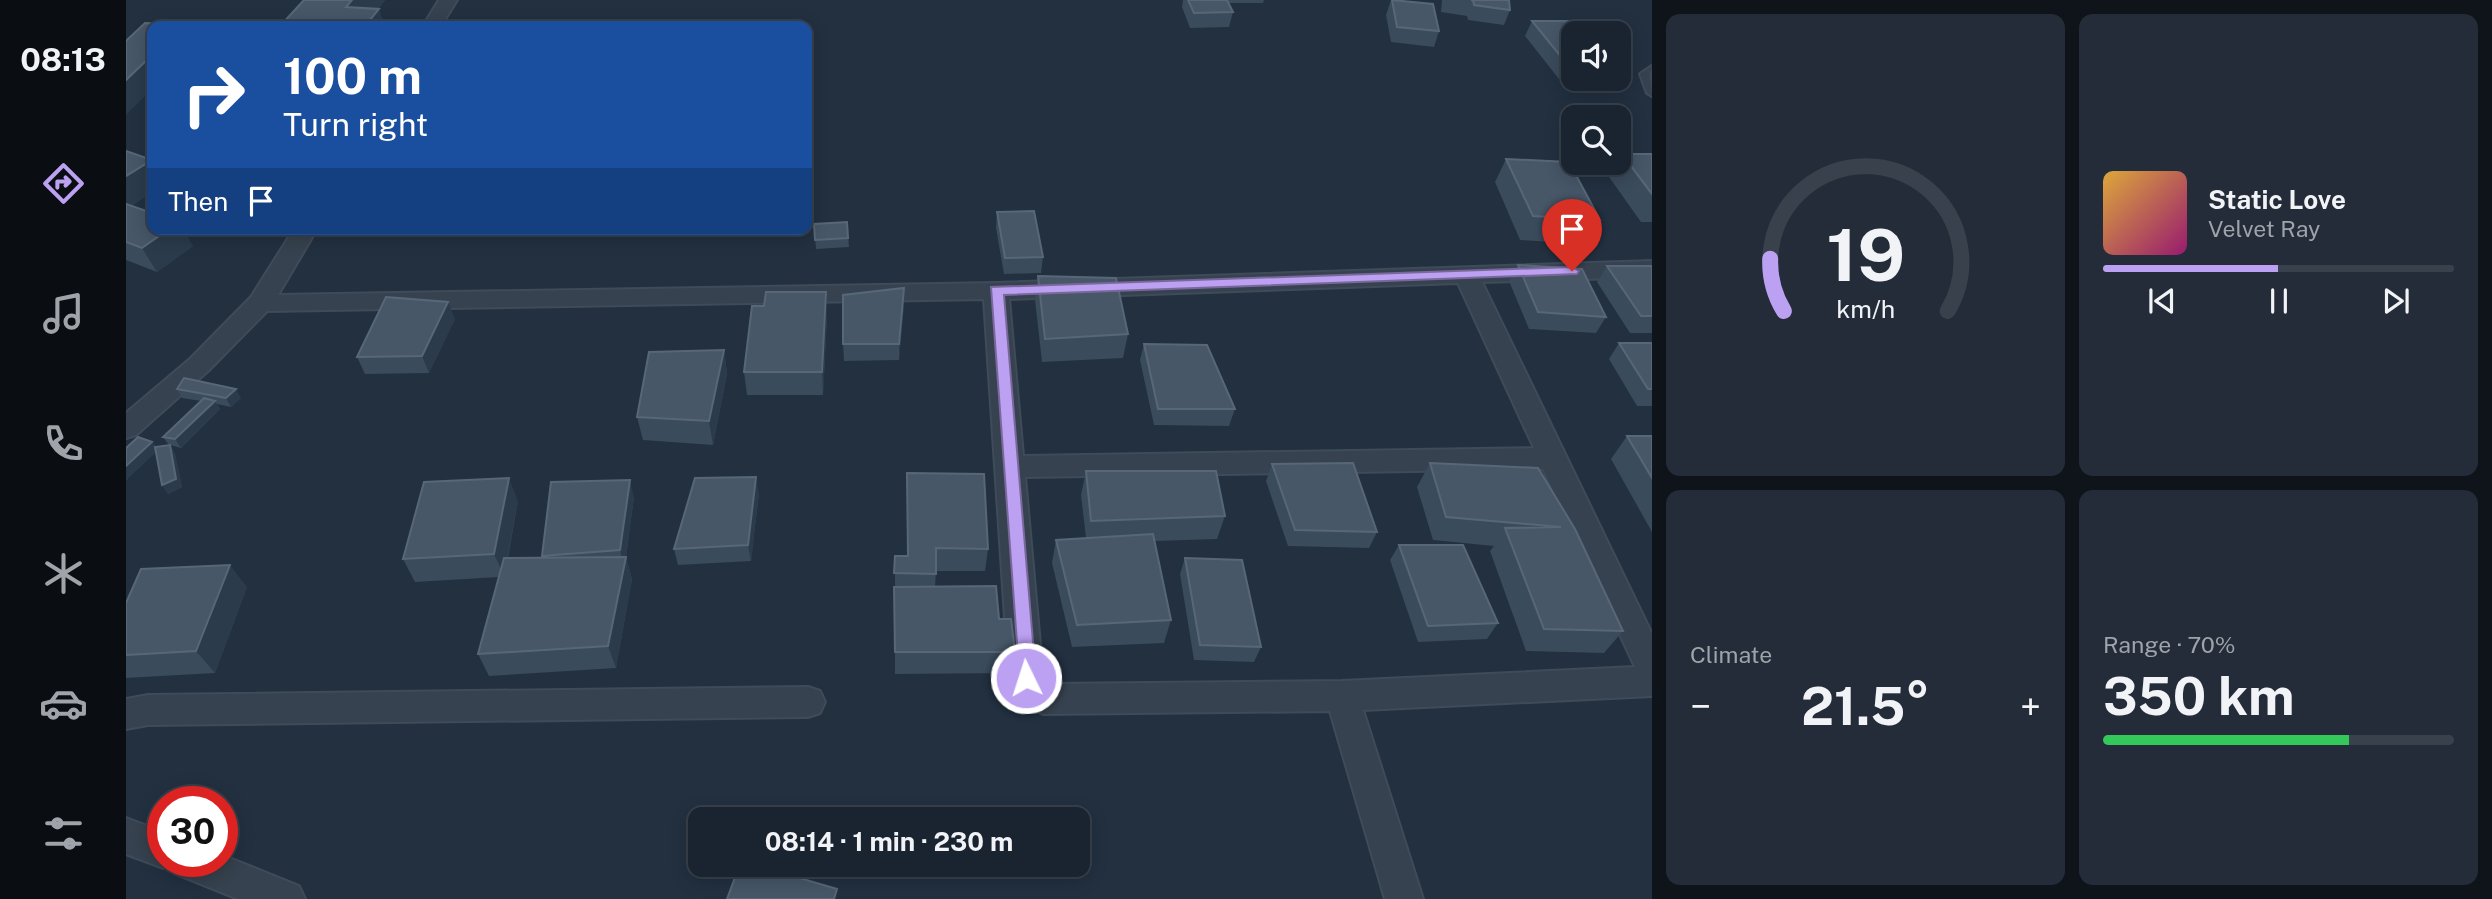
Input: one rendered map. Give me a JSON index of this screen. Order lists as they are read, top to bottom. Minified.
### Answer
{"page":{"tabs":"08:13","turn":["100 m","Turn right"],"then":"Then","song":["Static Love","Velvet Ray"],"tile":["Climate",["Range · 70%","350 km"]],"heat":["−","21.5°","+"],"limit":"30","trip":"08:14 · 1 min · 230 m","gauge":["19","km/h"]}}
